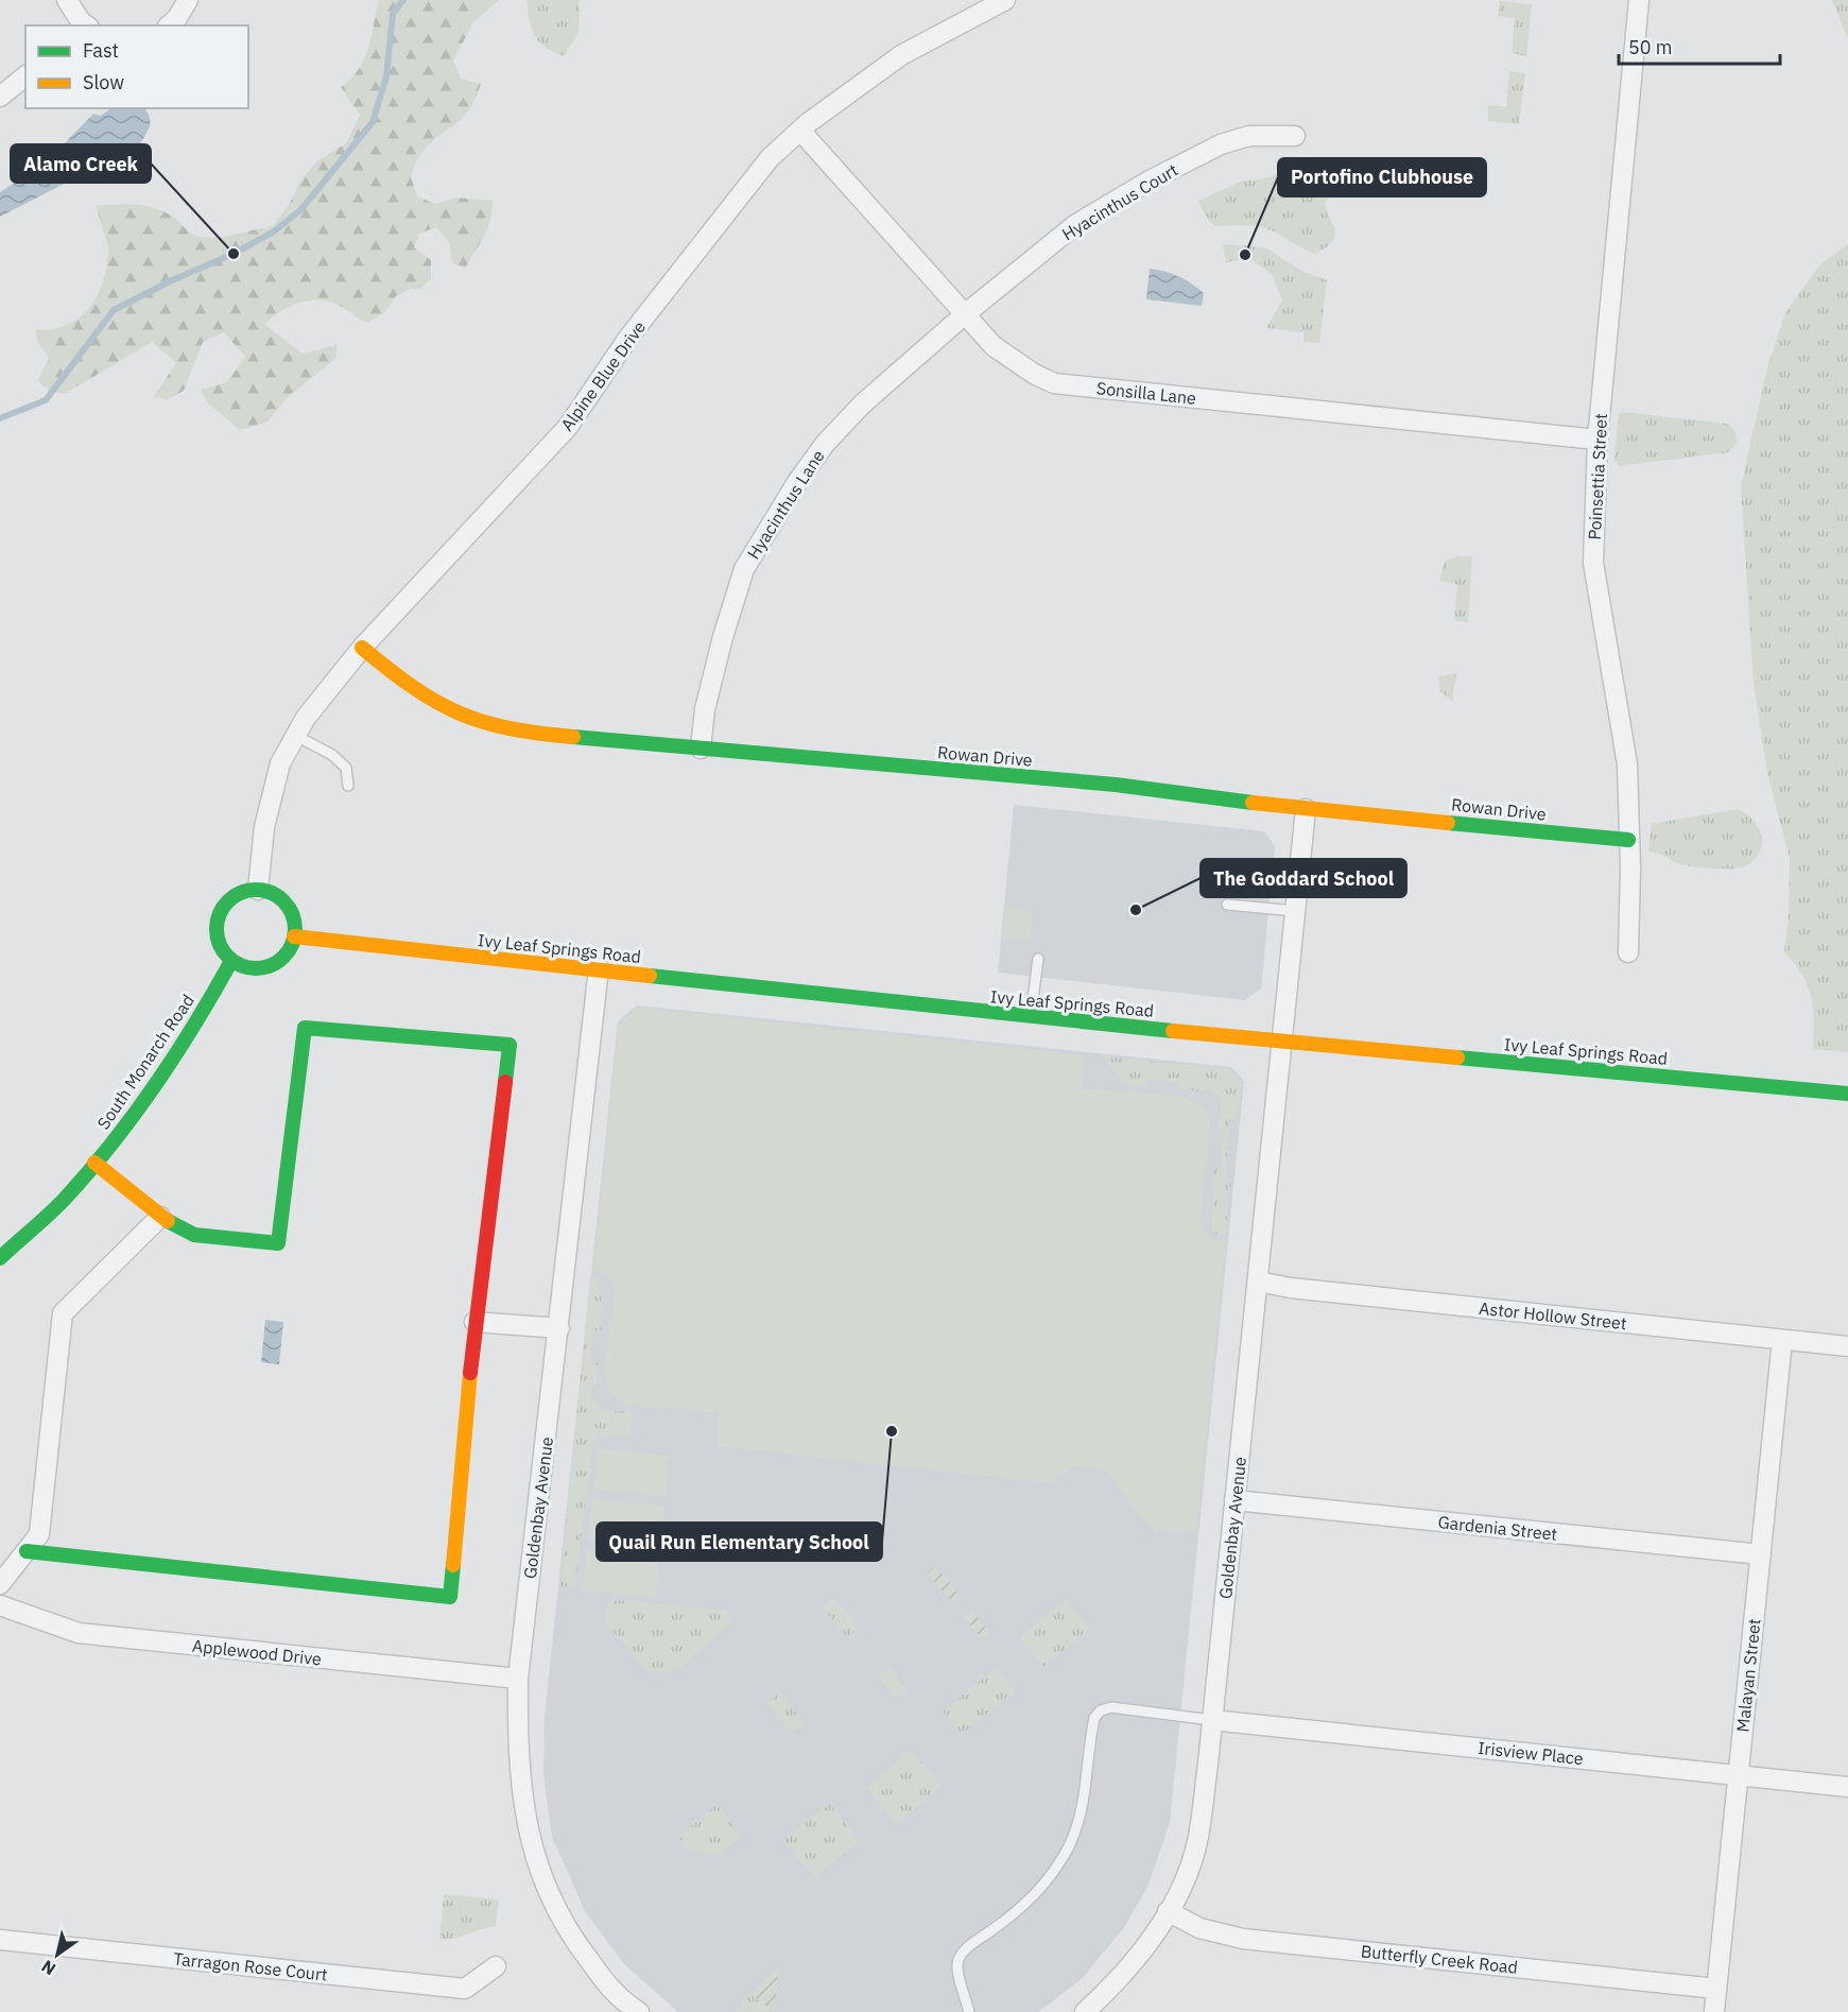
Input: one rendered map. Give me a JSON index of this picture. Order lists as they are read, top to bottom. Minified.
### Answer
{"streets":{"street":["Hyacinthus Court","Alpine Blue Drive","Sonsilla Lane","Poinsettia Street","Hyacinthus Lane","Rowan Drive","Ivy Leaf Springs Road","South Monarch Road","Astor Hollow Street","Goldenbay Avenue","Gardenia Street","Applewood Drive","Malayan Street","Irisview Place","Butterfly Creek Road","Tarragon Rose Court"]},"crossings":[["Hyacinthus Court","Sonsilla Lane"],["Hyacinthus Court","Hyacinthus Lane"],["Alpine Blue Drive","Sonsilla Lane"],["Alpine Blue Drive","Rowan Drive"],["Alpine Blue Drive","Ivy Leaf Springs Road"],["Alpine Blue Drive","South Monarch Road"],["Sonsilla Lane","Poinsettia Street"],["Sonsilla Lane","Hyacinthus Lane"],["Poinsettia Street","Rowan Drive"],["Hyacinthus Lane","Rowan Drive"],["Rowan Drive","Goldenbay Avenue"],["Ivy Leaf Springs Road","South Monarch Road"],["Ivy Leaf Springs Road","Goldenbay Avenue"],["Astor Hollow Street","Goldenbay Avenue"],["Astor Hollow Street","Malayan Street"],["Goldenbay Avenue","Gardenia Street"],["Goldenbay Avenue","Applewood Drive"],["Goldenbay Avenue","Irisview Place"],["Goldenbay Avenue","Butterfly Creek Road"],["Gardenia Street","Malayan Street"],["Malayan Street","Irisview Place"],["Malayan Street","Butterfly Creek Road"]],"places":["Alamo Creek","Portofino Clubhouse","The Goddard School","Quail Run Elementary School"],"legend":["Fast","Slow"],"scale_bar":"50 m","north":"bottom left"}
